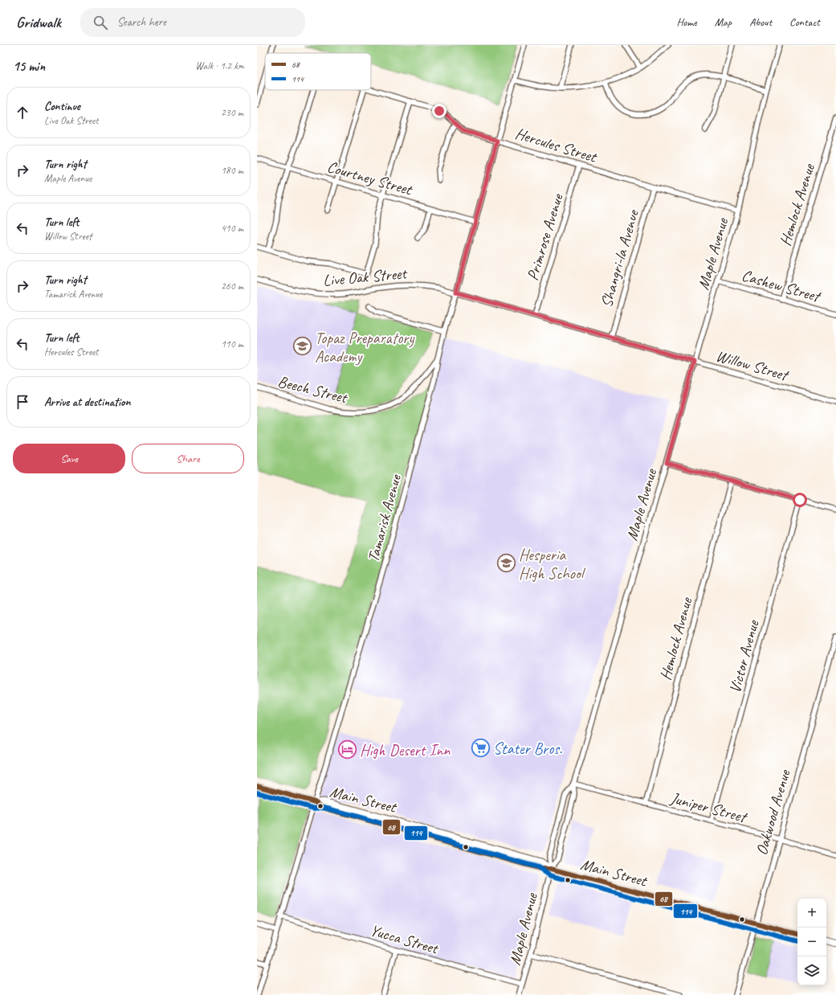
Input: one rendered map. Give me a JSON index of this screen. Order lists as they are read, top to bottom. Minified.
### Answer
{"streets":{"main road":["Main Street"],"street":["Hercules Street","Courtney Street","Hemlock Avenue","Primrose Avenue","Maple Avenue","Shangri-la Avenue","Live Oak Street","Cashew Street","Willow Street","Beech Street","Tamarisk Avenue","Victor Avenue","Juniper Street","Oakwood Avenue","Yucca Street"]},"crossings":[["Hercules Street","Courtney Street"],["Hercules Street","Primrose Avenue"],["Hercules Street","Maple Avenue"],["Hercules Street","Shangri-la Avenue"],["Hercules Street","Tamarisk Avenue"],["Courtney Street","Tamarisk Avenue"],["Hemlock Avenue","Cashew Street"],["Hemlock Avenue","Juniper Street"],["Primrose Avenue","Willow Street"],["Maple Avenue","Cashew Street"],["Maple Avenue","Willow Street"],["Maple Avenue","Main Street"],["Maple Avenue","Juniper Street"],["Maple Avenue","Yucca Street"],["Shangri-la Avenue","Willow Street"],["Live Oak Street","Willow Street"],["Live Oak Street","Tamarisk Avenue"],["Willow Street","Tamarisk Avenue"],["Beech Street","Tamarisk Avenue"],["Tamarisk Avenue","Main Street"],["Tamarisk Avenue","Yucca Street"],["Victor Avenue","Juniper Street"],["Main Street","Oakwood Avenue"],["Juniper Street","Oakwood Avenue"]],"places":{"school or university":["Topaz Preparatory Academy","Hesperia High School"],"supermarket":["Stater Bros."],"hotel":["High Desert Inn"]},"lines":["transit line 68","transit line 114"],"legend":["68","114"],"page":{"header":"Gridwalk","search":"Search here","nav":["Home","Map","About","Contact"],"heading":["15 min","Walk · 1.2 km"],"list":[["Continue","Live Oak Street","230 m"],["Turn right","Maple Avenue","180 m"],["Turn left","Willow Street","410 m"],["Turn right","Tamarisk Avenue","260 m"],["Turn left","Hercules Street","110 m"],"Arrive at destination"],"buttons":["Save","Share"],"map_buttons":["+","−"]}}
